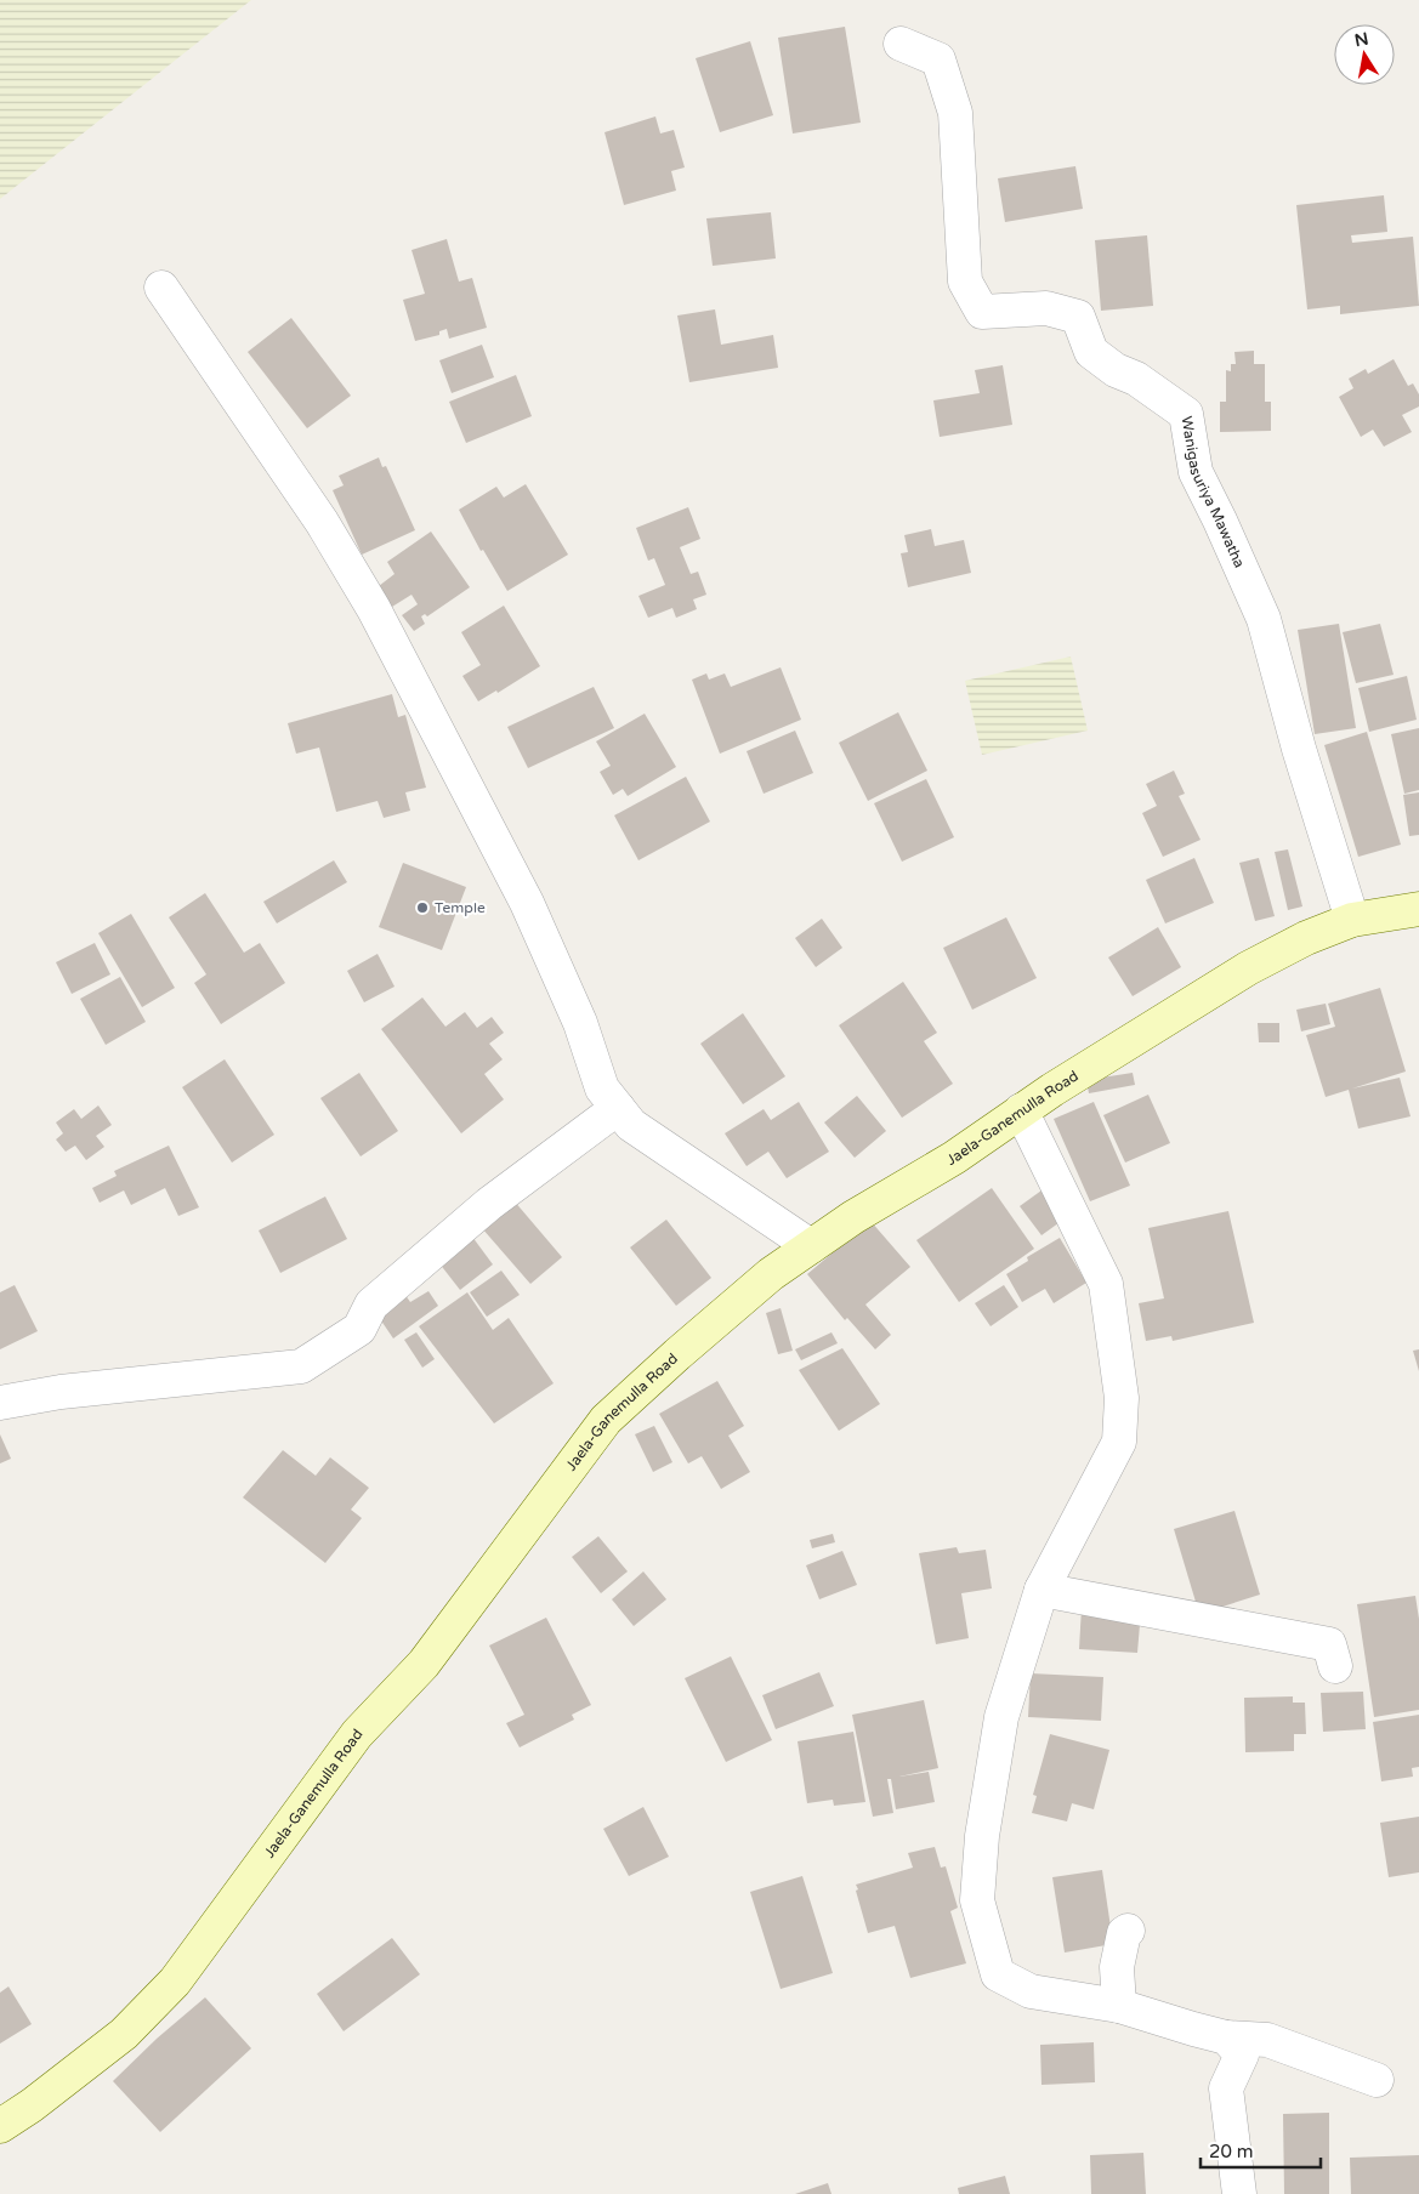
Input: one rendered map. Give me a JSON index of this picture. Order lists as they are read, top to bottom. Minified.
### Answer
{"streets":{"main road":["Jaela-Ganemulla Road"],"street":["Wanigasuriya Mawatha"]},"crossings":[["Wanigasuriya Mawatha","Jaela-Ganemulla Road"]],"places":["Temple"],"scale_bar":"20 m","north":"top"}
